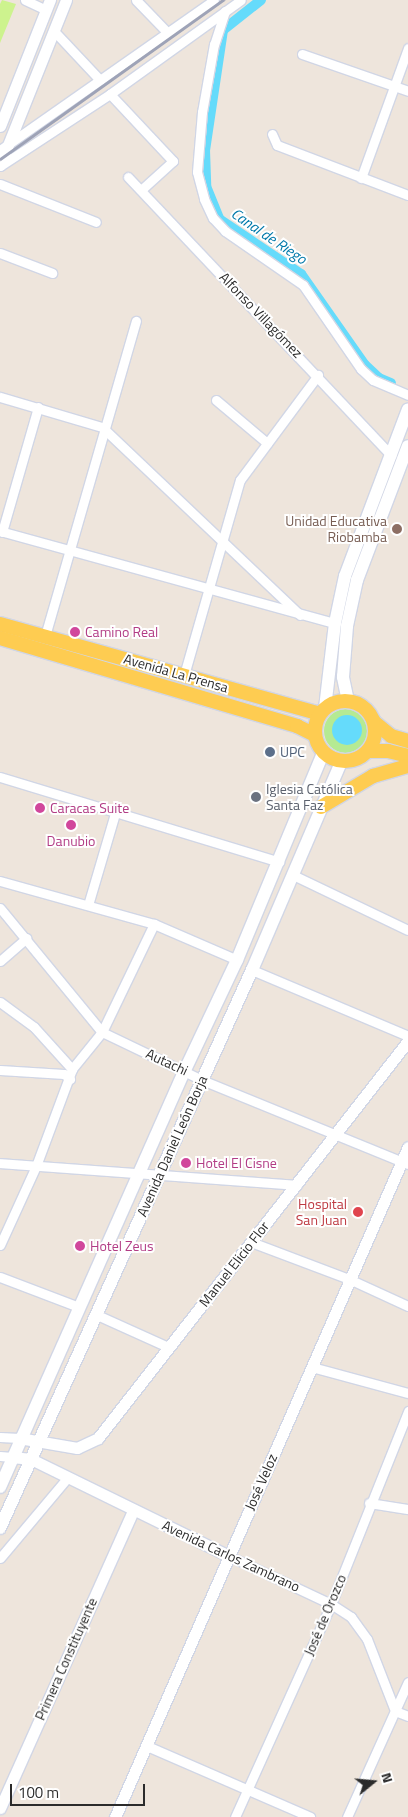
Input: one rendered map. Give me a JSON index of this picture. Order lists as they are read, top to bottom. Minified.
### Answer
{"streets":{"main road":["Avenida La Prensa","Avenida Daniel León Borja"],"street":["Alfonso Villagómez","Autachi","Manuel Elicio Flor","José Veloz","Avenida Carlos Zambrano","José de Orozco","Primera Constituyente"]},"crossings":[["Avenida La Prensa","Avenida Daniel León Borja"],["Autachi","Avenida Daniel León Borja"],["Autachi","Manuel Elicio Flor"],["Autachi","José Veloz"],["Avenida Daniel León Borja","Manuel Elicio Flor"],["Avenida Daniel León Borja","Avenida Carlos Zambrano"],["José Veloz","Avenida Carlos Zambrano"],["Avenida Carlos Zambrano","José de Orozco"],["Avenida Carlos Zambrano","Primera Constituyente"]],"water":["Canal de Riego"],"places":["Unidad Educativa Riobamba","Camino Real","UPC","Iglesia Católica Santa Faz","Caracas Suite","Danubio","Hotel El Cisne","Hospital San Juan","Hotel Zeus"],"scale_bar":"100 m","north":"right"}
